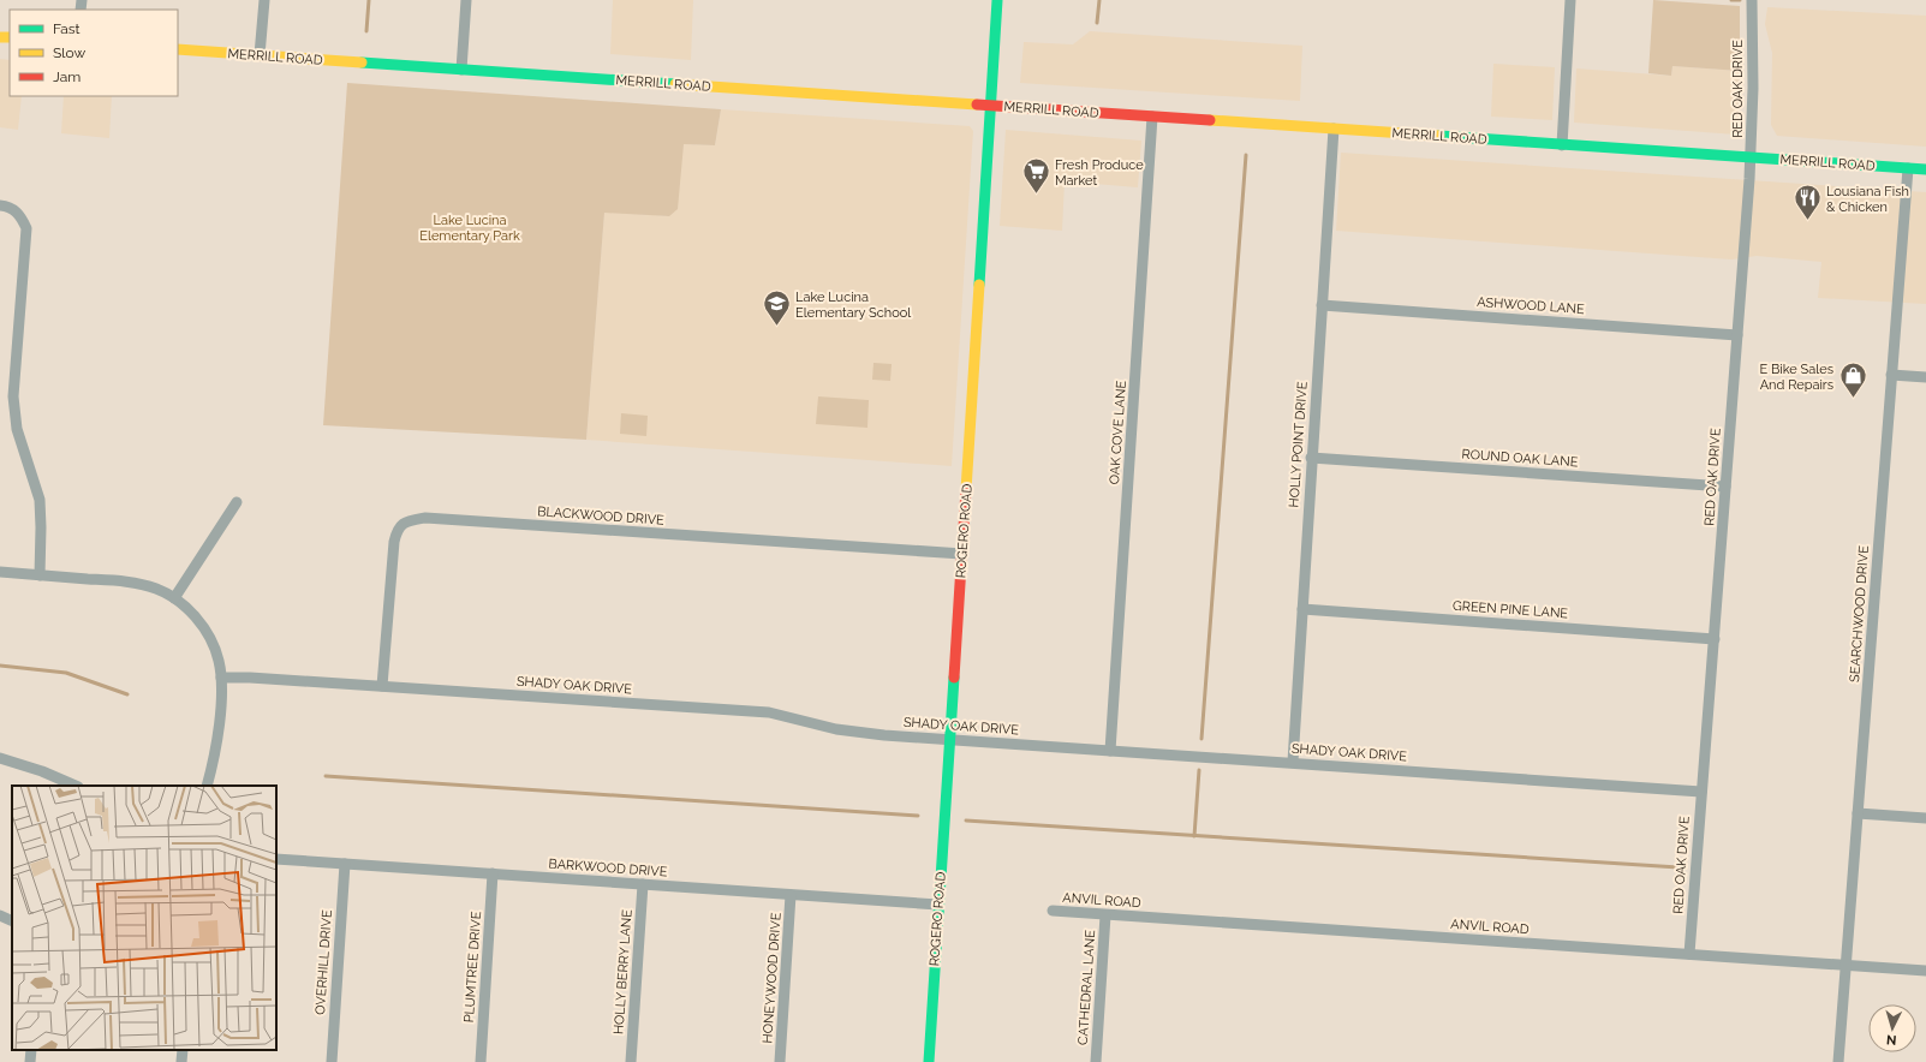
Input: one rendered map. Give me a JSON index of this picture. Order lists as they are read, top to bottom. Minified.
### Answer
{"streets":{"main road":["MERRILL ROAD","ROGERO ROAD"],"street":["RED OAK DRIVE","ASHWOOD LANE","OAK COVE LANE","HOLLY POINT DRIVE","ROUND OAK LANE","BLACKWOOD DRIVE","GREEN PINE LANE","SEARCHWOOD DRIVE","SHADY OAK DRIVE","BARKWOOD DRIVE","ANVIL ROAD","OVERHILL DRIVE","PLUMTREE DRIVE","HOLLY BERRY LANE","HONEYWOOD DRIVE","CATHEDRAL LANE"]},"crossings":[["MERRILL ROAD","RED OAK DRIVE"],["MERRILL ROAD","OAK COVE LANE"],["MERRILL ROAD","HOLLY POINT DRIVE"],["MERRILL ROAD","ROGERO ROAD"],["MERRILL ROAD","SEARCHWOOD DRIVE"],["RED OAK DRIVE","ASHWOOD LANE"],["RED OAK DRIVE","ROUND OAK LANE"],["RED OAK DRIVE","GREEN PINE LANE"],["RED OAK DRIVE","SHADY OAK DRIVE"],["RED OAK DRIVE","ANVIL ROAD"],["ASHWOOD LANE","HOLLY POINT DRIVE"],["OAK COVE LANE","SHADY OAK DRIVE"],["HOLLY POINT DRIVE","ROUND OAK LANE"],["HOLLY POINT DRIVE","GREEN PINE LANE"],["HOLLY POINT DRIVE","SHADY OAK DRIVE"],["BLACKWOOD DRIVE","ROGERO ROAD"],["BLACKWOOD DRIVE","SHADY OAK DRIVE"],["ROGERO ROAD","SHADY OAK DRIVE"],["ROGERO ROAD","BARKWOOD DRIVE"],["SEARCHWOOD DRIVE","ANVIL ROAD"],["BARKWOOD DRIVE","OVERHILL DRIVE"],["BARKWOOD DRIVE","PLUMTREE DRIVE"],["BARKWOOD DRIVE","HOLLY BERRY LANE"],["BARKWOOD DRIVE","HONEYWOOD DRIVE"],["ANVIL ROAD","CATHEDRAL LANE"]],"parks":["Lake Lucina Elementary Park"],"places":{"supermarket":["Fresh Produce Market"],"restaurant":["Lousiana Fish & Chicken"],"school or university":["Lake Lucina Elementary School"],"shop":["E Bike Sales And Repairs"]},"legend":["Fast","Slow","Jam"],"north":"bottom"}
